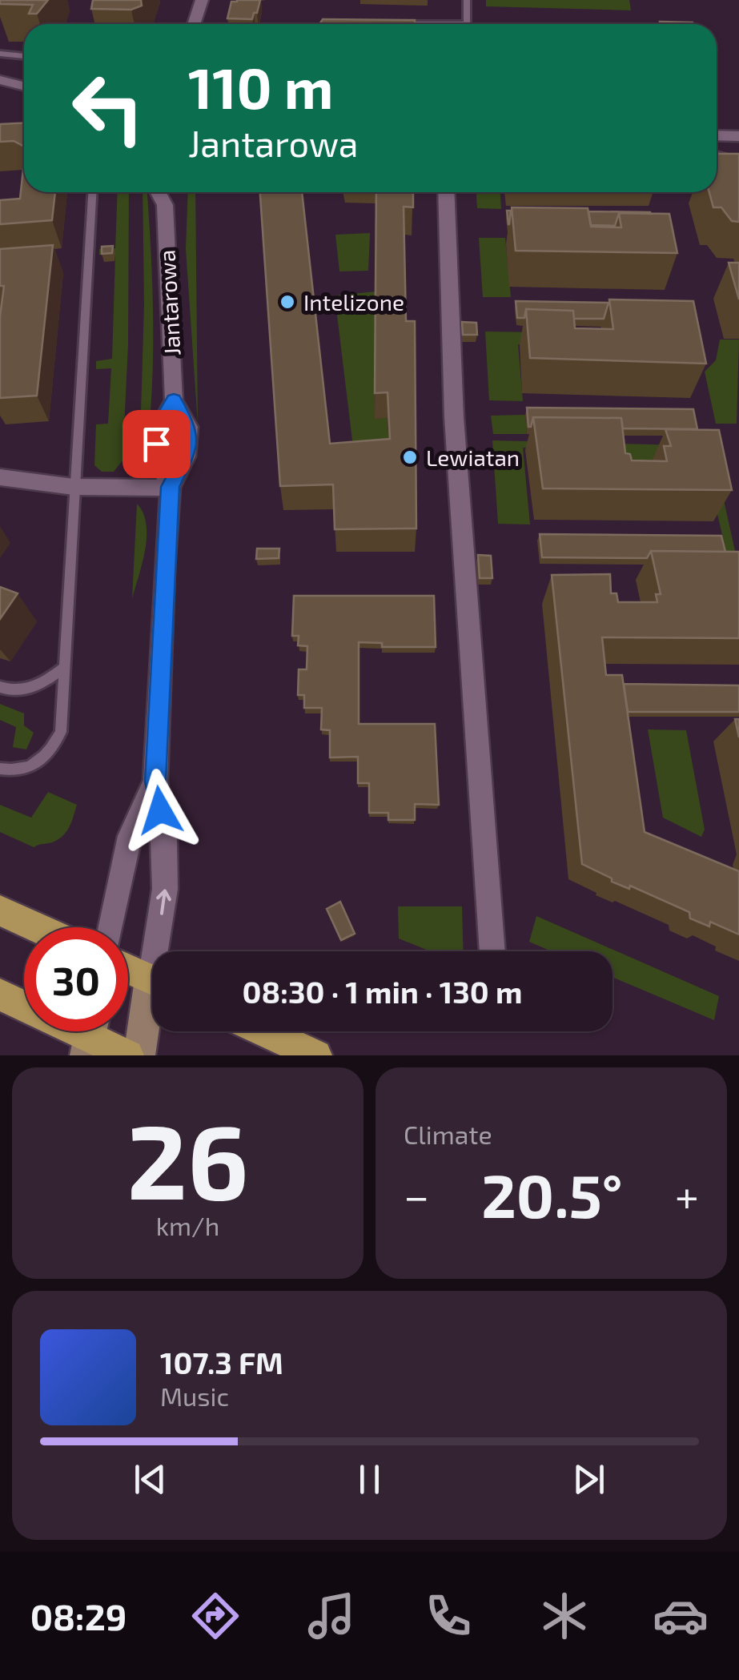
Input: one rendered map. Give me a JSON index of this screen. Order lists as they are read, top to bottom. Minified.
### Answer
{"streets":{"street":["Jantarowa"]},"places":["Intelizone","Lewiatan"],"page":{"turn":["110 m","Jantarowa"],"limit":"30","trip":"08:30 · 1 min · 130 m","tile":[["26","km/h"],"Climate"],"heat":["−","20.5°","+"],"song":["107.3 FM","Music"],"tabs":"08:29"}}
